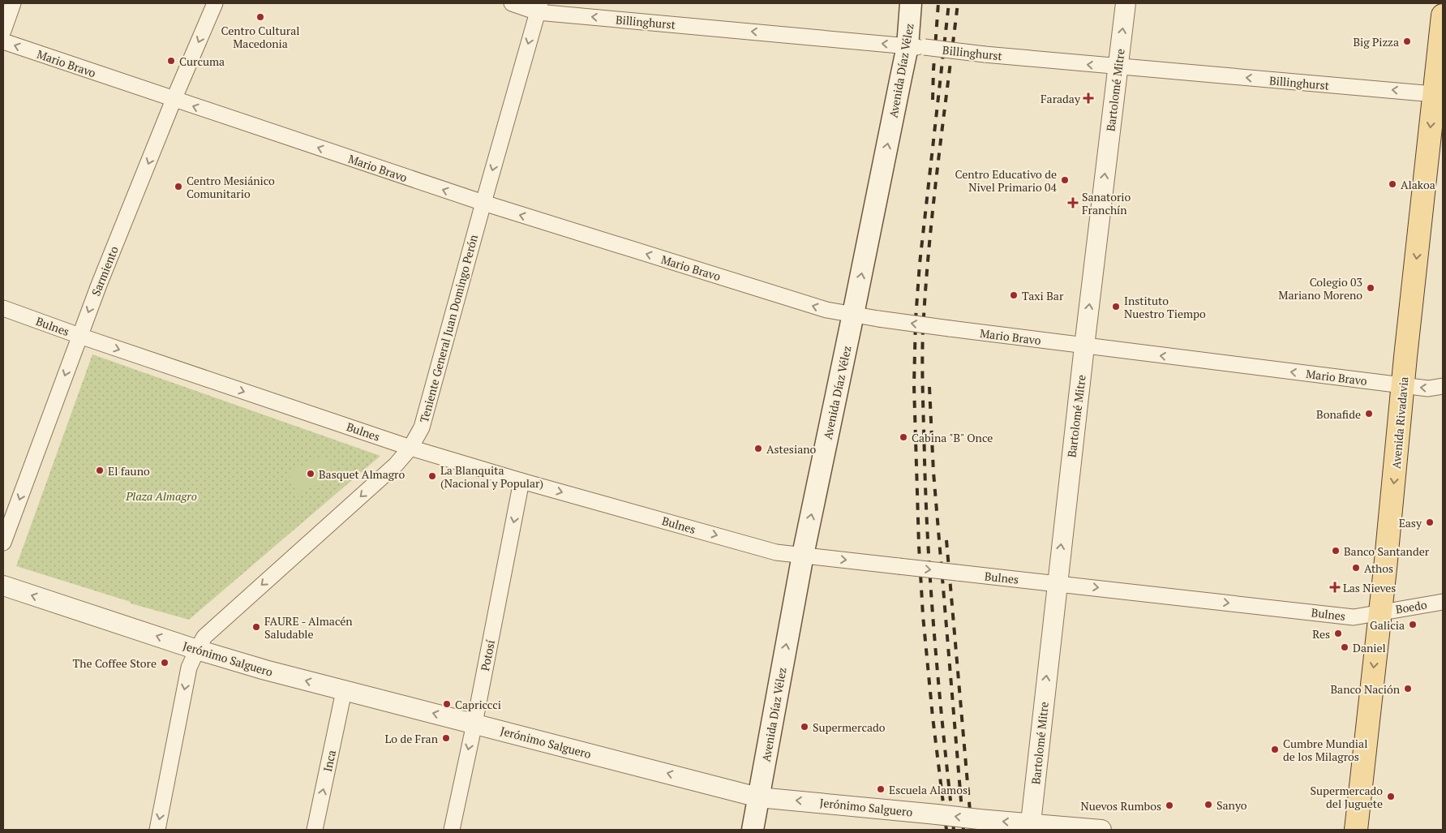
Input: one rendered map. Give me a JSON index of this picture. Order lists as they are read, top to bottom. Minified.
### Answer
{"streets":{"main road":["Avenida Díaz Vélez","Avenida Rivadavia"],"street":["Billinghurst","Mario Bravo","Bartolomé Mitre","Sarmiento","Bulnes","Teniente General Juan Domingo Perón","Boedo","Potosí","Jerónimo Salguero","Inca"]},"crossings":[["Billinghurst","Avenida Díaz Vélez"],["Billinghurst","Bartolomé Mitre"],["Billinghurst","Teniente General Juan Domingo Perón"],["Billinghurst","Avenida Rivadavia"],["Mario Bravo","Avenida Díaz Vélez"],["Mario Bravo","Bartolomé Mitre"],["Mario Bravo","Sarmiento"],["Mario Bravo","Teniente General Juan Domingo Perón"],["Mario Bravo","Avenida Rivadavia"],["Avenida Díaz Vélez","Bulnes"],["Avenida Díaz Vélez","Jerónimo Salguero"],["Bartolomé Mitre","Bulnes"],["Bartolomé Mitre","Jerónimo Salguero"],["Sarmiento","Bulnes"],["Bulnes","Teniente General Juan Domingo Perón"],["Bulnes","Avenida Rivadavia"],["Bulnes","Boedo"],["Bulnes","Potosí"],["Teniente General Juan Domingo Perón","Jerónimo Salguero"],["Avenida Rivadavia","Boedo"],["Potosí","Jerónimo Salguero"],["Jerónimo Salguero","Inca"]],"one_way":["Billinghurst","Mario Bravo","Avenida Díaz Vélez","Bartolomé Mitre","Sarmiento","Bulnes","Teniente General Juan Domingo Perón","Avenida Rivadavia","Potosí","Jerónimo Salguero","Inca"],"parks":["Plaza Almagro"],"places":{"other":["Centro Cultural Macedonia","Big Pizza","Curcuma","Centro Educativo de Nivel Primario 04","Alakoa","Centro Mesiánico Comunitario","Colegio 03 Mariano Moreno","Taxi Bar","Instituto Nuestro Tiempo","Bonafide","Cabina \"B\" Once","Astesiano","El fauno","Basquet Almagro","La Blanquita (Nacional y Popular)","Easy","Banco Santander","Athos","Galicia","FAURE - Almacén Saludable","Res","Daniel","The Coffee Store","Banco Nación","Capriccci","Supermercado","Lo de Fran","Cumbre Mundial de los Milagros","Escuela Alamos","Supermercado del Juguete","Sanyo","Nuevos Rumbos"],"health":["Faraday","Sanatorio Franchín","Las Nieves"]}}
